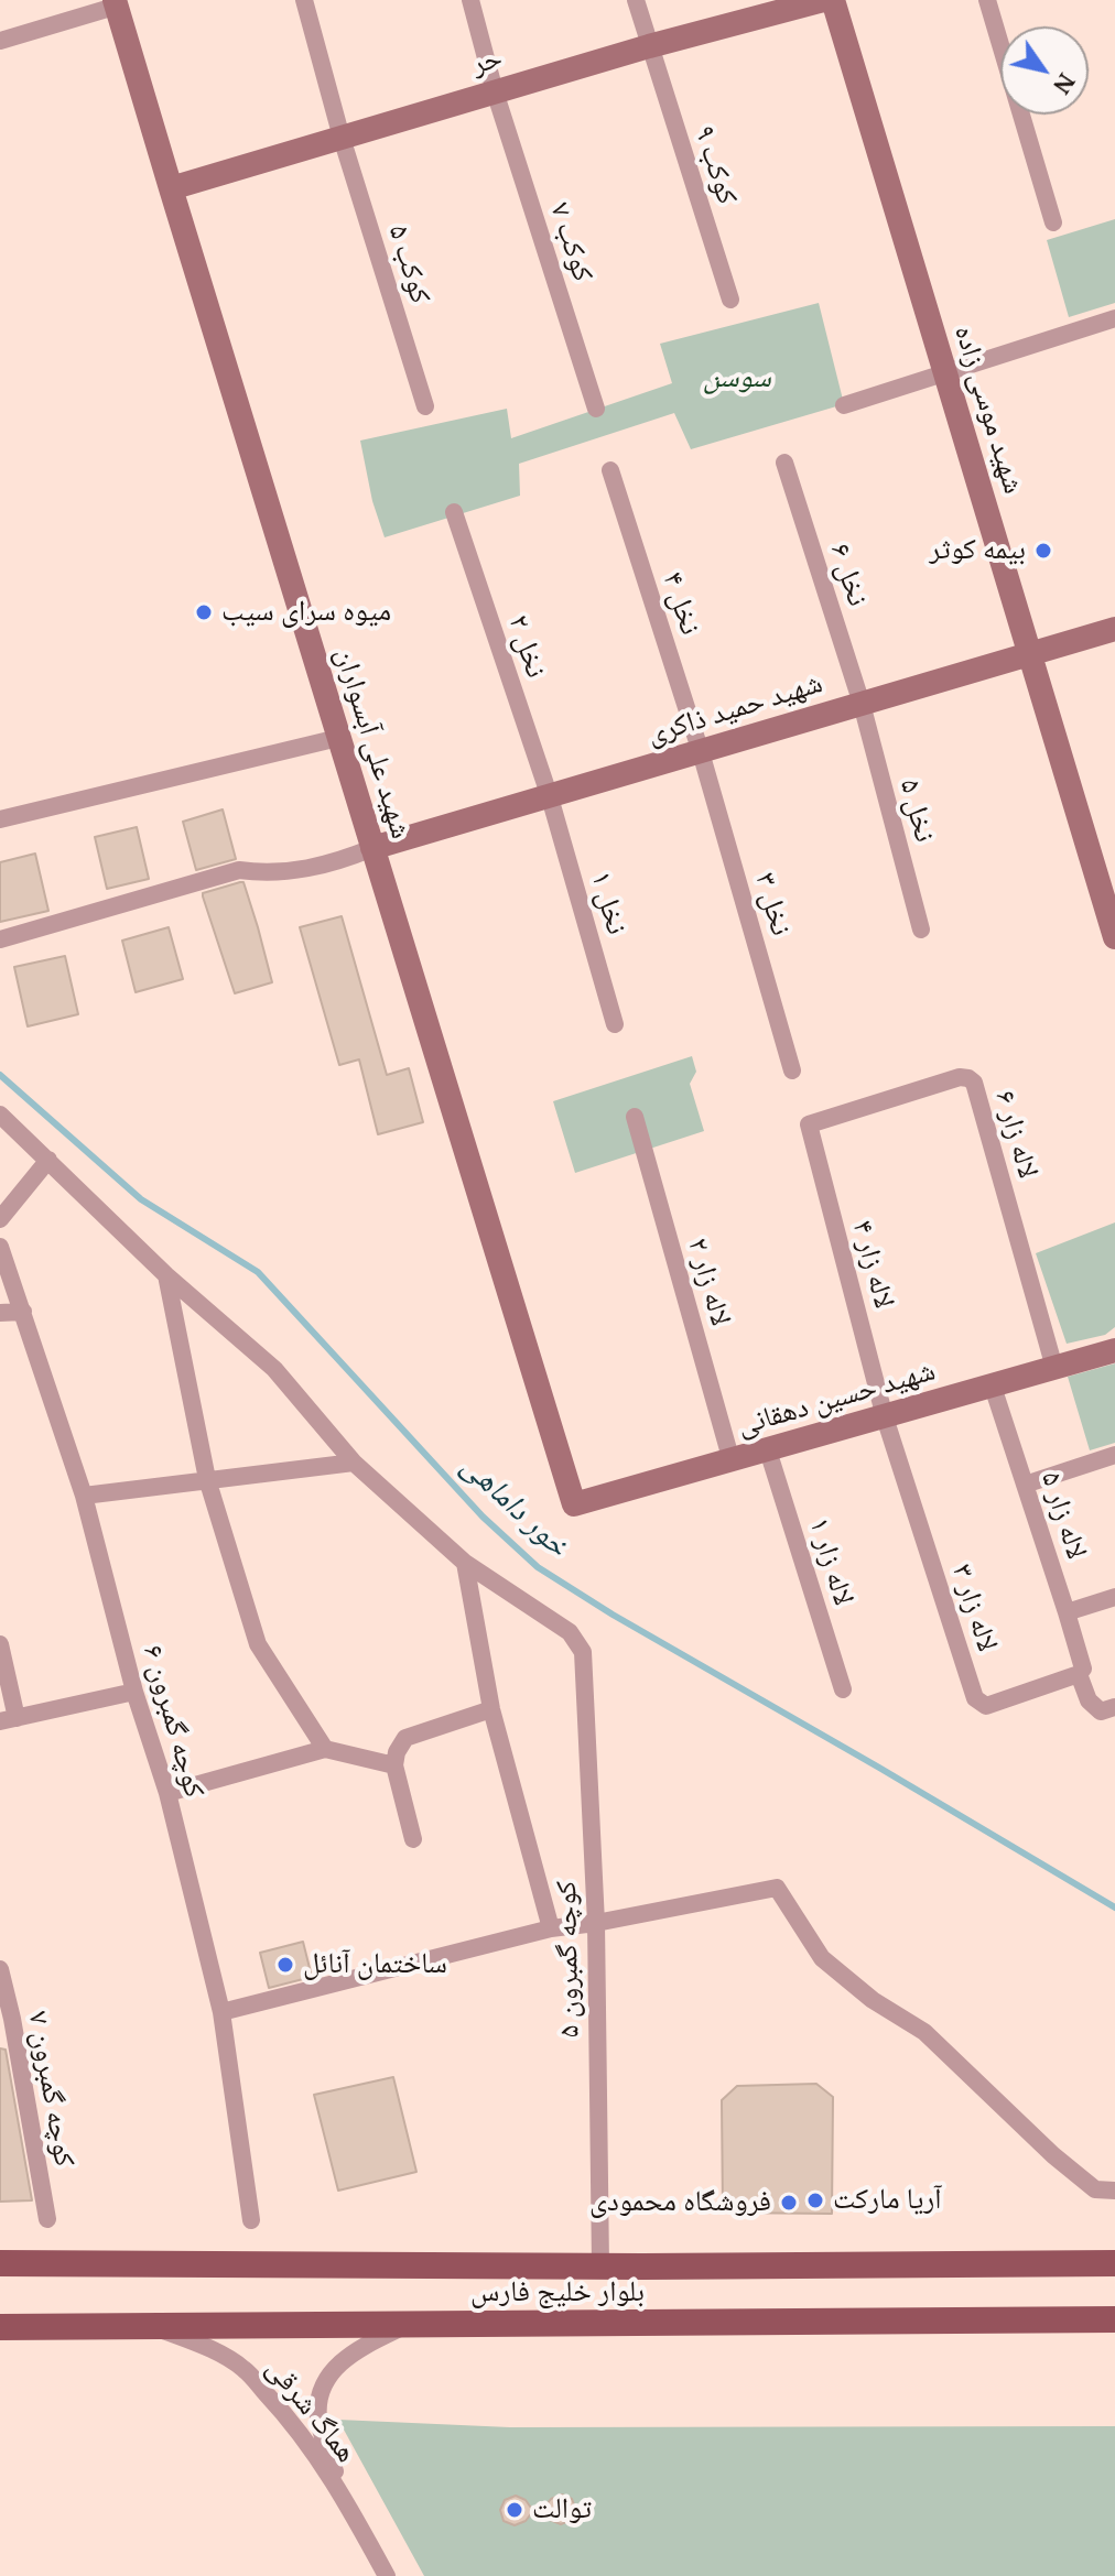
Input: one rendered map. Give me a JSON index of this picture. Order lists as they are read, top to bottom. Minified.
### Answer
{"streets":{"main road":["بلوار خلیج فارس"],"street":["حر","کوکب ۹","کوکب ۷","کوکب ۵","شهید موسی زاده","نخل ۶","نخل ۴","نخل ۲","شهید حمید ذاکری","شهید علی آبسواران","نخل ۵","نخل ۱","نخل ۳","لاله زار ۶","لاله زار ۴","لاله زار ۲","شهید حسین دهقانی","لاله زار ۵","لاله زار ۱","لاله زار ۳","کوچه گمبرون ۶","کوچه گمبرون ۵","کوچه گمبرون ۷","هماگ شرقی"]},"crossings":[["حر","کوکب ۹"],["حر","کوکب ۷"],["حر","کوکب ۵"],["حر","شهید علی آبسواران"],["شهید موسی زاده","شهید حمید ذاکری"],["نخل ۶","شهید حمید ذاکری"],["نخل ۶","نخل ۵"],["نخل ۴","شهید حمید ذاکری"],["نخل ۴","نخل ۳"],["نخل ۲","شهید حمید ذاکری"],["نخل ۲","نخل ۱"],["شهید حمید ذاکری","شهید علی آبسواران"],["شهید حمید ذاکری","نخل ۵"],["شهید حمید ذاکری","نخل ۱"],["شهید حمید ذاکری","نخل ۳"],["شهید علی آبسواران","شهید حسین دهقانی"],["لاله زار ۶","لاله زار ۴"],["لاله زار ۶","شهید حسین دهقانی"],["لاله زار ۴","شهید حسین دهقانی"],["لاله زار ۴","لاله زار ۳"],["لاله زار ۲","شهید حسین دهقانی"],["شهید حسین دهقانی","لاله زار ۵"],["شهید حسین دهقانی","لاله زار ۱"],["شهید حسین دهقانی","لاله زار ۳"],["لاله زار ۵","لاله زار ۳"],["کوچه گمبرون ۵","بلوار خلیج فارس"],["بلوار خلیج فارس","هماگ شرقی"]],"water":["خور داماهی"],"parks":["سوسن"],"places":["بیمه کوثر","میوه سرای سیب","ساختمان آنائل","آریا مارکت","فروشگاه محمودی","توالت"],"north":"bottom right"}
